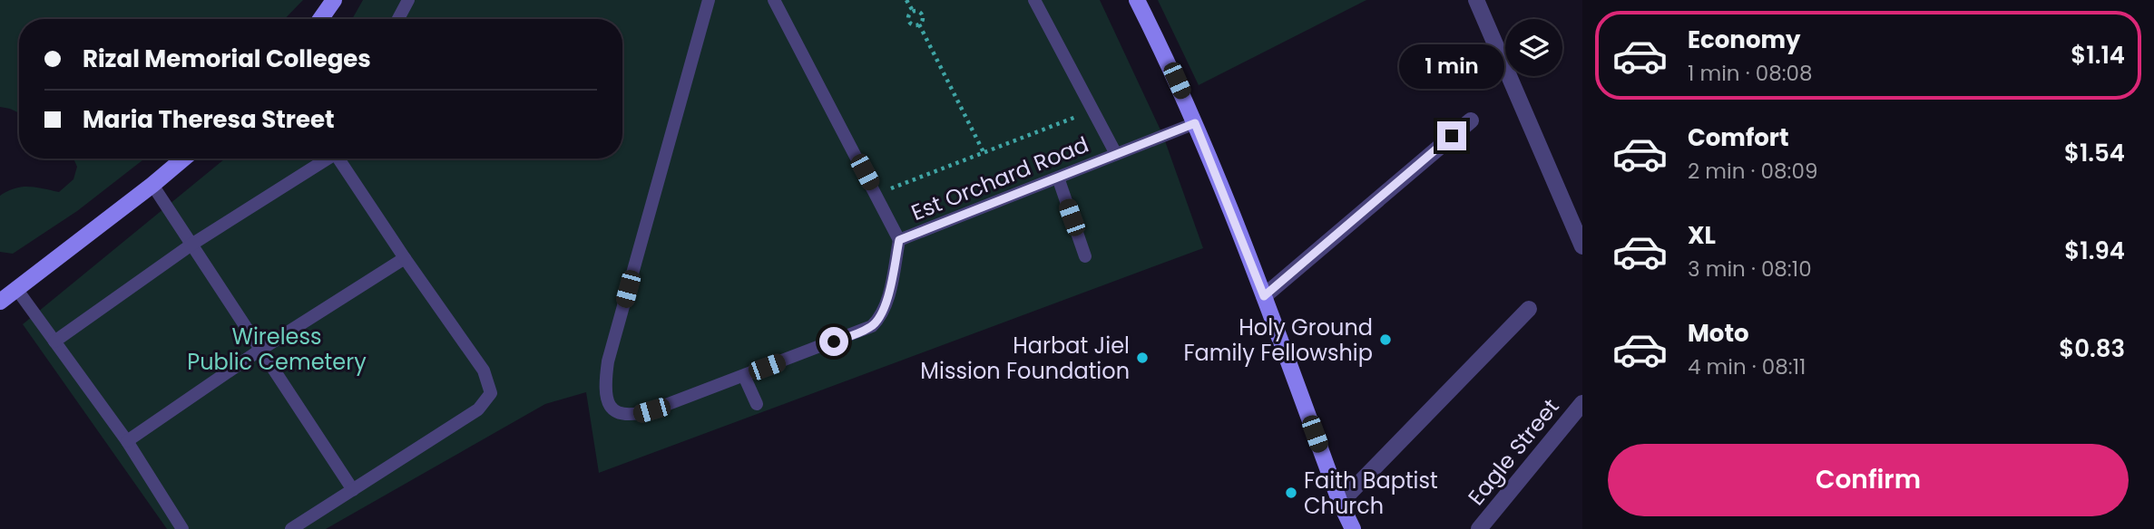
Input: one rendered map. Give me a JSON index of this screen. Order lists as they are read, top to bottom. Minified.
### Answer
{"streets":{"street":["Eagle Street"],"lane":["Est Orchard Road"]},"parks":["Wireless Public Cemetery"],"places":["Holy Ground Family Fellowship","Harbat Jiel Mission Foundation","Faith Baptist Church"],"page":{"list":[{"name":"Economy","note":"1 min · 08:08","value":"$1.14"},{"name":"Comfort","note":"2 min · 08:09","value":"$1.54"},{"name":"XL","note":"3 min · 08:10","value":"$1.94"},{"name":"Moto","note":"4 min · 08:11","value":"$0.83"}],"banner":["Rizal Memorial Colleges","Maria Theresa Street"],"bubble":"1 min","buttons":"Confirm"}}
